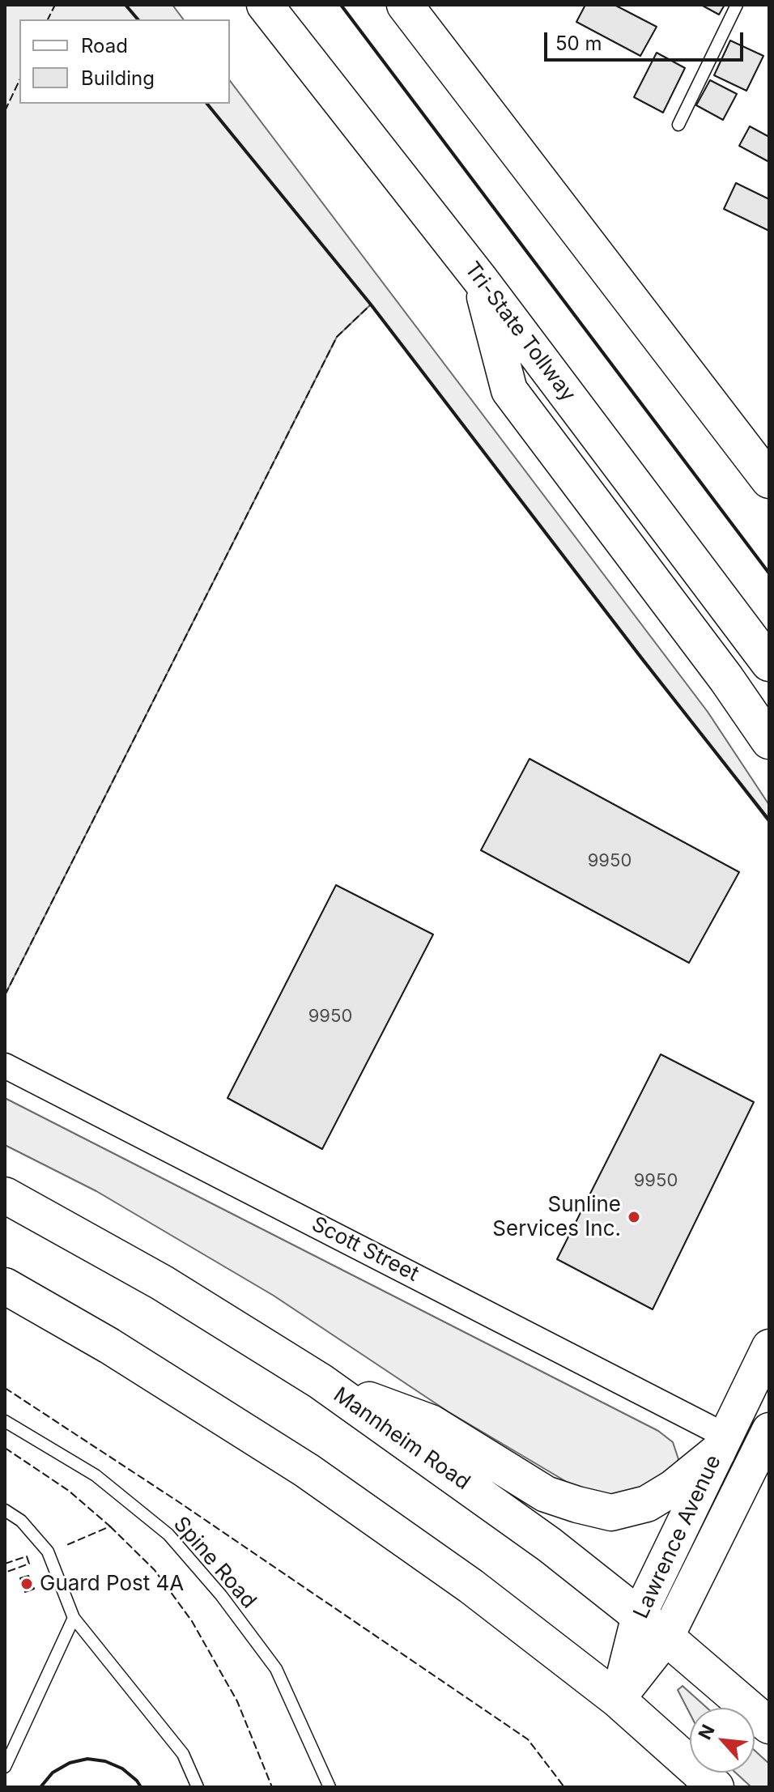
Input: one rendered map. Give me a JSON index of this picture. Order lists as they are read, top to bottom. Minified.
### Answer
{"streets":{"main road":["Tri-State Tollway","Mannheim Road","Lawrence Avenue"],"street":["Scott Street"],"lane":["Spine Road"]},"crossings":[["Scott Street","Lawrence Avenue"],["Mannheim Road","Lawrence Avenue"]],"places":["Sunline Services Inc.","Guard Post 4A"],"house_numbers":["9950","9950","9950"],"legend":["Road","Building"],"scale_bar":"50 m","north":"top left"}
